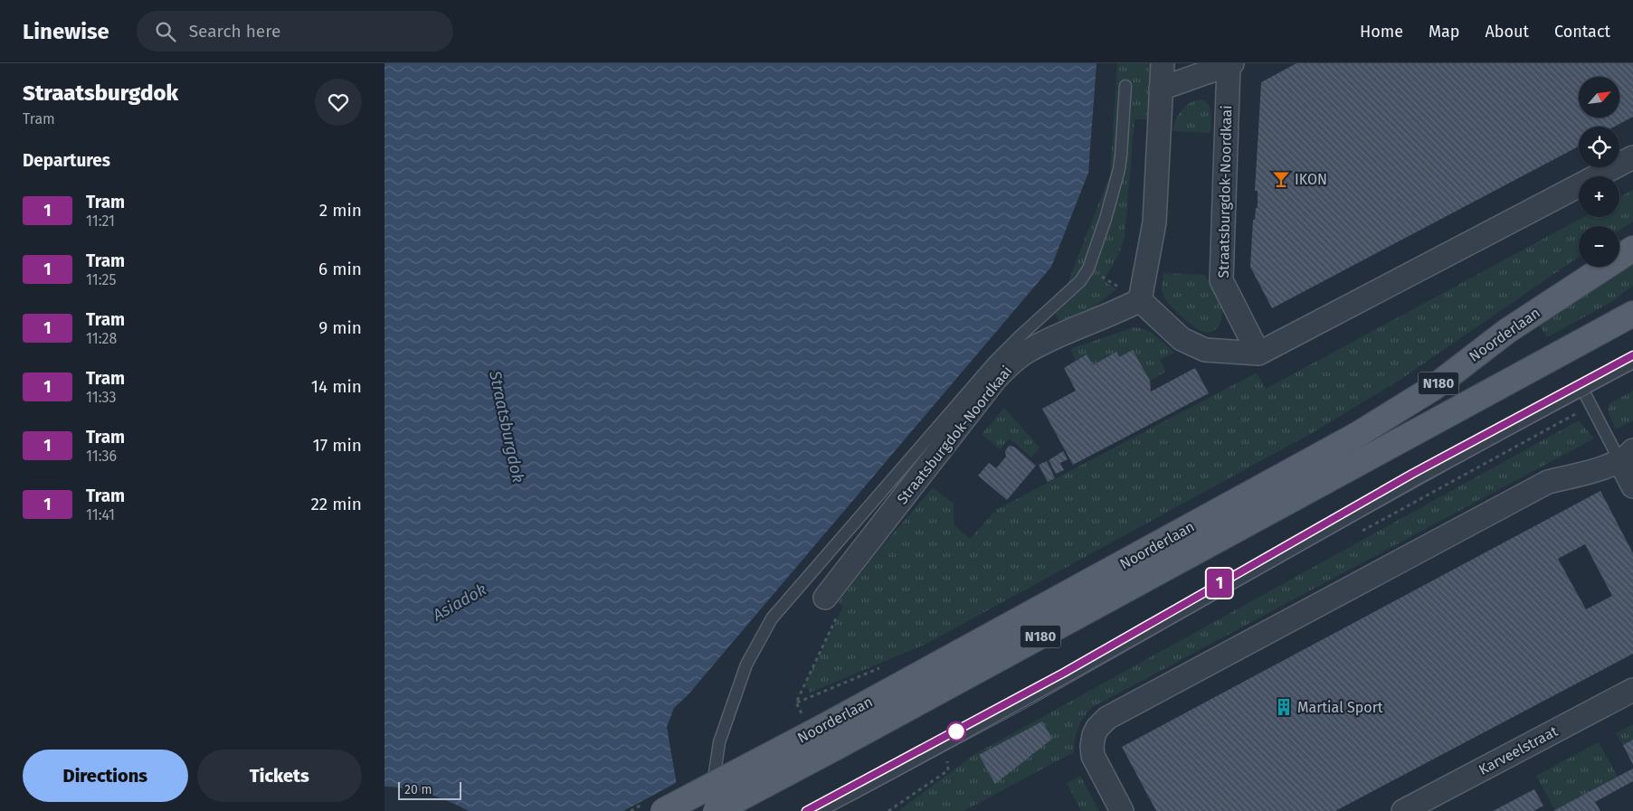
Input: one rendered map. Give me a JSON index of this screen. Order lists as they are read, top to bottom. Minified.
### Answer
{"streets":{"main road":["Noorderlaan","N180"],"street":["Straatsburgdok-Noordkaai","Karveelstraat"]},"water":["Straatsburgdok","Asiadok"],"places":{"bar":["IKON"],"building":["Martial Sport"]},"lines":["tram line 1"],"scale_bar":"20 m","north":"top right","page":{"header":"Linewise","search":"Search here","nav":["Home","Map","About","Contact"],"heading":[["Straatsburgdok","Tram"],"Departures"],"on_map":"1","map_buttons":["+","−"],"list":[{"mark":"1","name":"Tram","note":"11:21","value":"2 min"},{"mark":"1","name":"Tram","note":"11:25","value":"6 min"},{"mark":"1","name":"Tram","note":"11:28","value":"9 min"},{"mark":"1","name":"Tram","note":"11:33","value":"14 min"},{"mark":"1","name":"Tram","note":"11:36","value":"17 min"},{"mark":"1","name":"Tram","note":"11:41","value":"22 min"}],"buttons":["Directions","Tickets"],"scale":"20 m"}}
